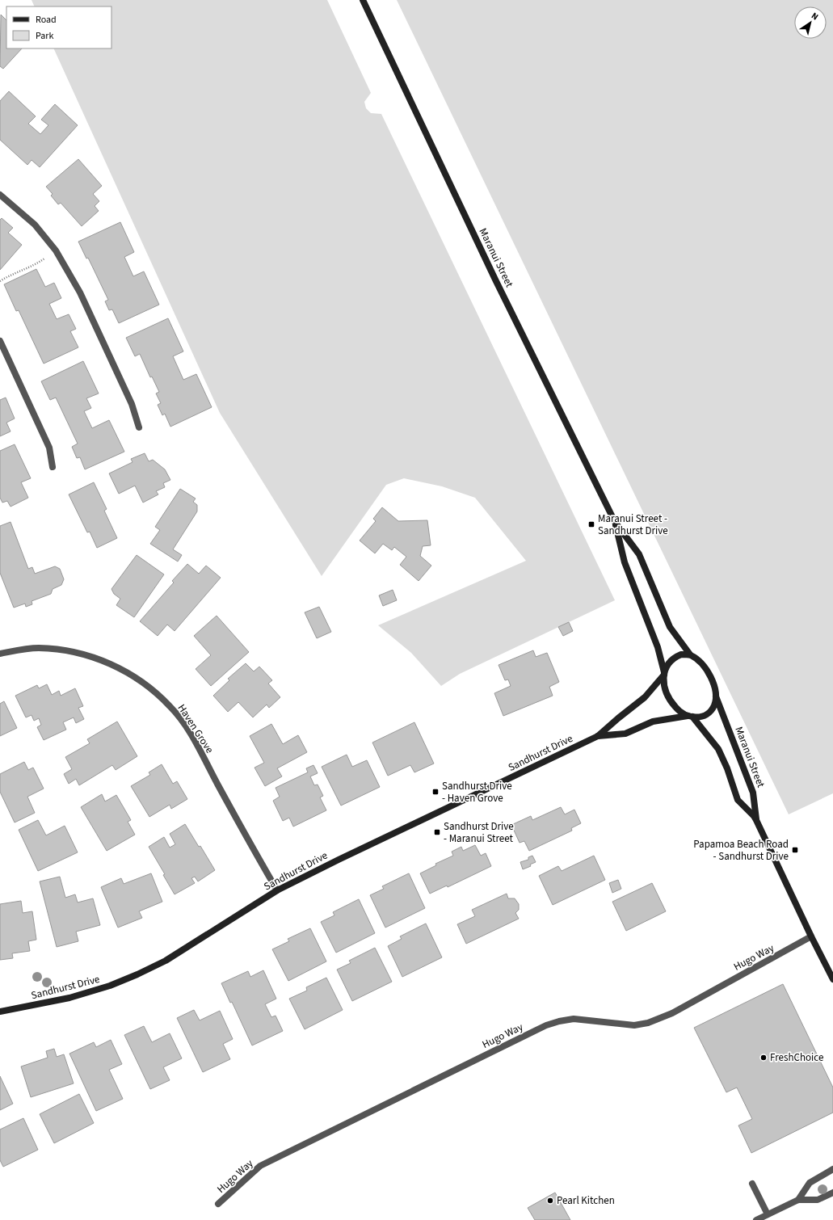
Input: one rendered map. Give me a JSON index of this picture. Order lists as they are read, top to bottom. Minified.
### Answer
{"streets":{"main road":["Maranui Street","Sandhurst Drive"],"street":["Haven Grove","Hugo Way"]},"crossings":[["Maranui Street","Sandhurst Drive"],["Haven Grove","Sandhurst Drive"]],"places":{"transit":["Maranui Street - Sandhurst Drive","Sandhurst Drive - Haven Grove","Sandhurst Drive - Maranui Street","Papamoa Beach Road - Sandhurst Drive"],"other":["FreshChoice","Pearl Kitchen"]},"legend":["Road","Park"],"north":"top right"}
